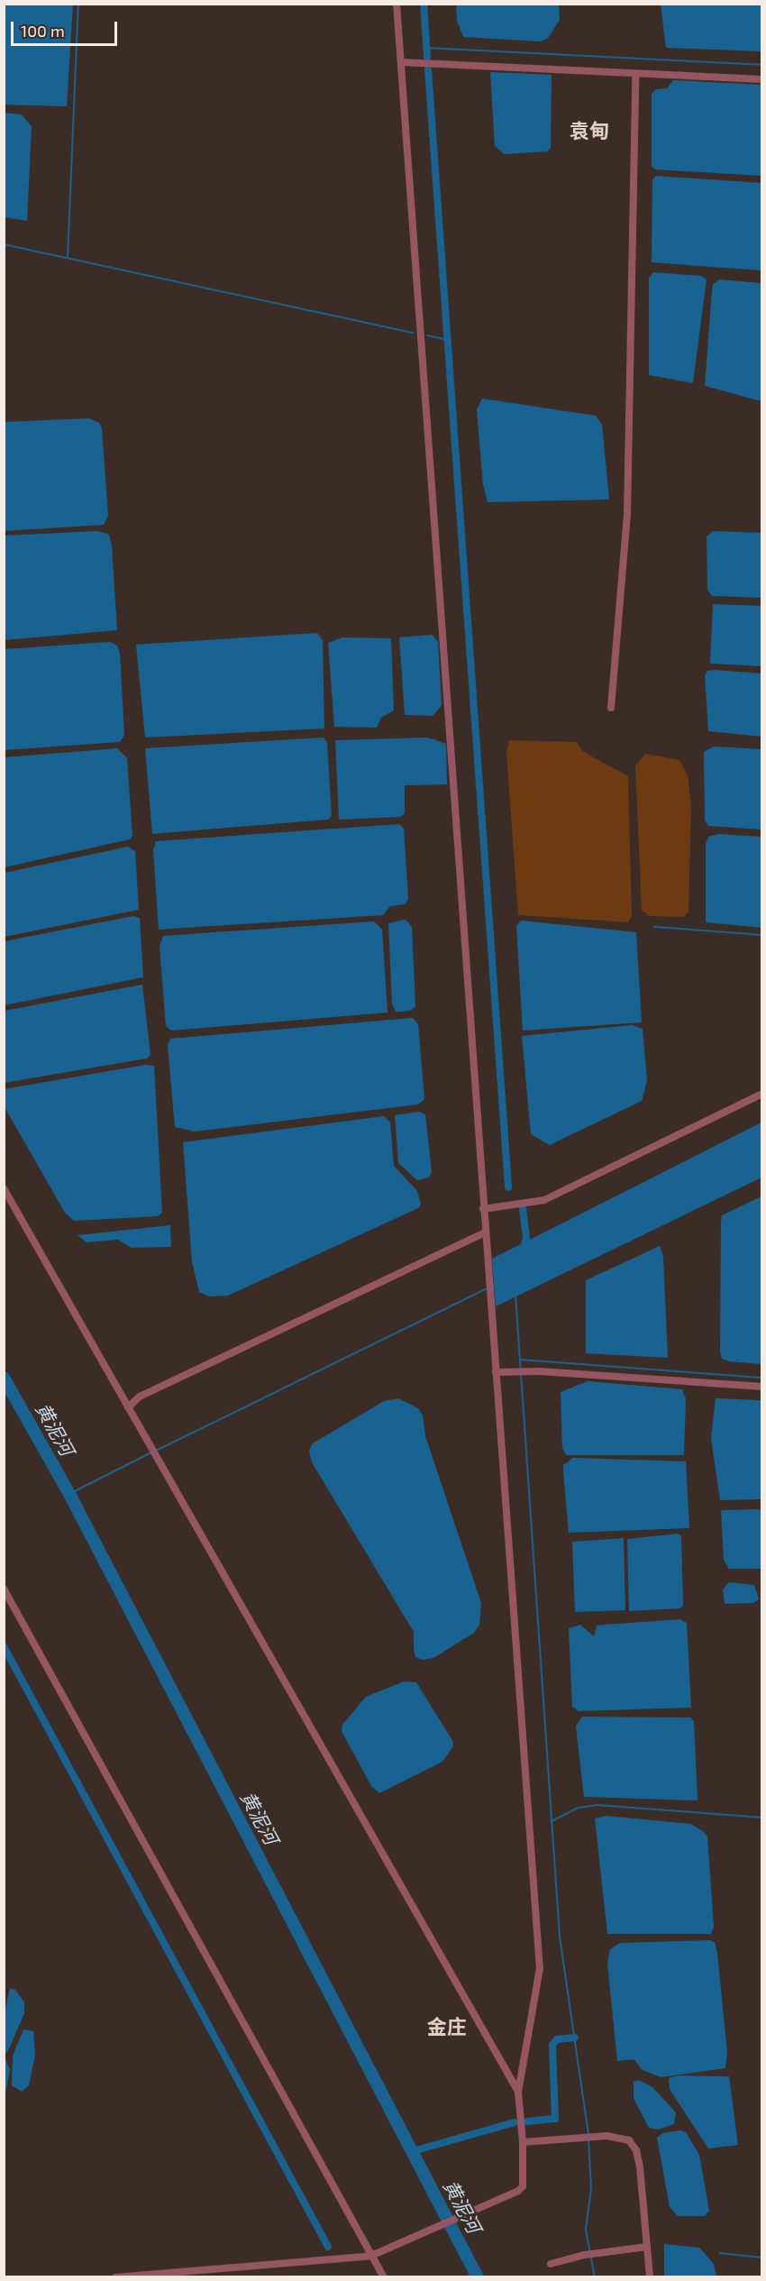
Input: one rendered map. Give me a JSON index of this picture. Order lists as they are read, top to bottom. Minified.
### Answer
{"districts":["袁甸","金庄"],"water":["黄泥河"],"scale_bar":"100 m"}
